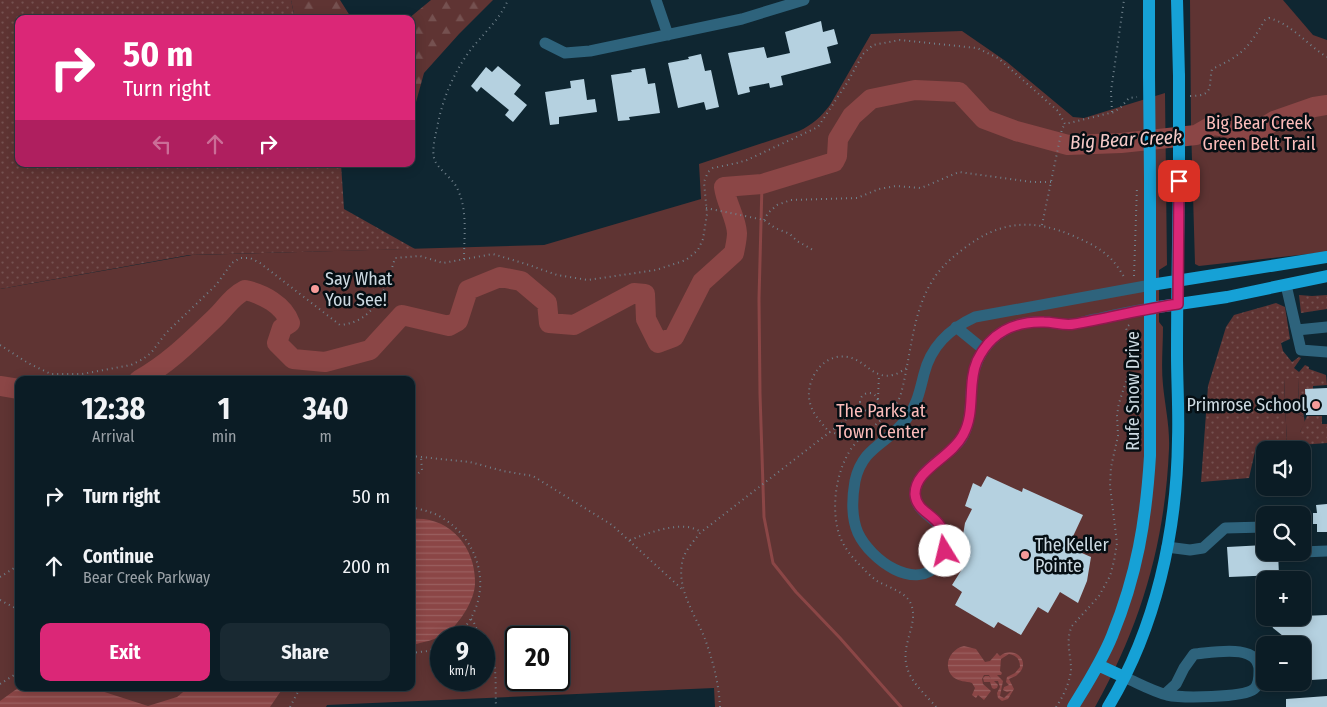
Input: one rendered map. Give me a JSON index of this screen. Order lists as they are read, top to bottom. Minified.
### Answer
{"streets":{"main road":["Rufe Snow Drive"]},"water":["Big Bear Creek"],"parks":["Big Bear Creek Green Belt Trail","The Parks at Town Center"],"places":["Say What You See!","Primrose School","The Keller Pointe"],"page":{"turn":["50 m","Turn right"],"eta":["12:38","Arrival","1","min","340","m"],"map_buttons":["+","−"],"list":[{"name":"Turn right","value":"50 m"},{"name":"Continue","note":"Bear Creek Parkway","value":"200 m"}],"buttons":["Exit","Share"],"speed":"9 km/h","limit":"20"}}
